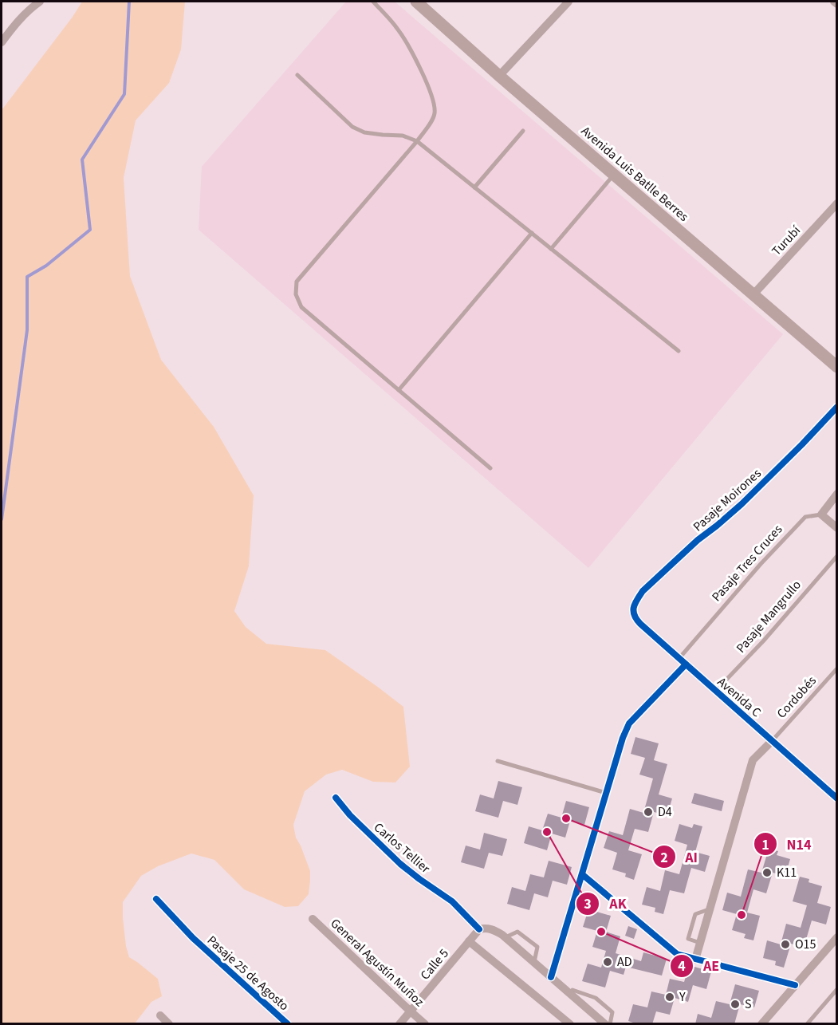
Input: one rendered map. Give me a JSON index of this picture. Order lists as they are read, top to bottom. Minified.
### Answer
{"streets":{"main road":["Avenida Luis Batlle Berres"],"street":["Turubí","Pasaje Moirones","Avenida C","Carlos Tellier","General Agustín Muñoz","Calle 5","Pasaje 25 de Agosto"],"lane":["Pasaje Tres Cruces","Pasaje Mangrullo","Cordobés"]},"crossings":[["Avenida Luis Batlle Berres","Turubí"],["Pasaje Moirones","Avenida C"],["Pasaje Tres Cruces","Avenida C"],["Pasaje Mangrullo","Avenida C"],["Avenida C","Cordobés"],["General Agustín Muñoz","Calle 5"]],"places":["D4","AI","AK","K11","N14","AE","O15","AD","Y","S"]}
